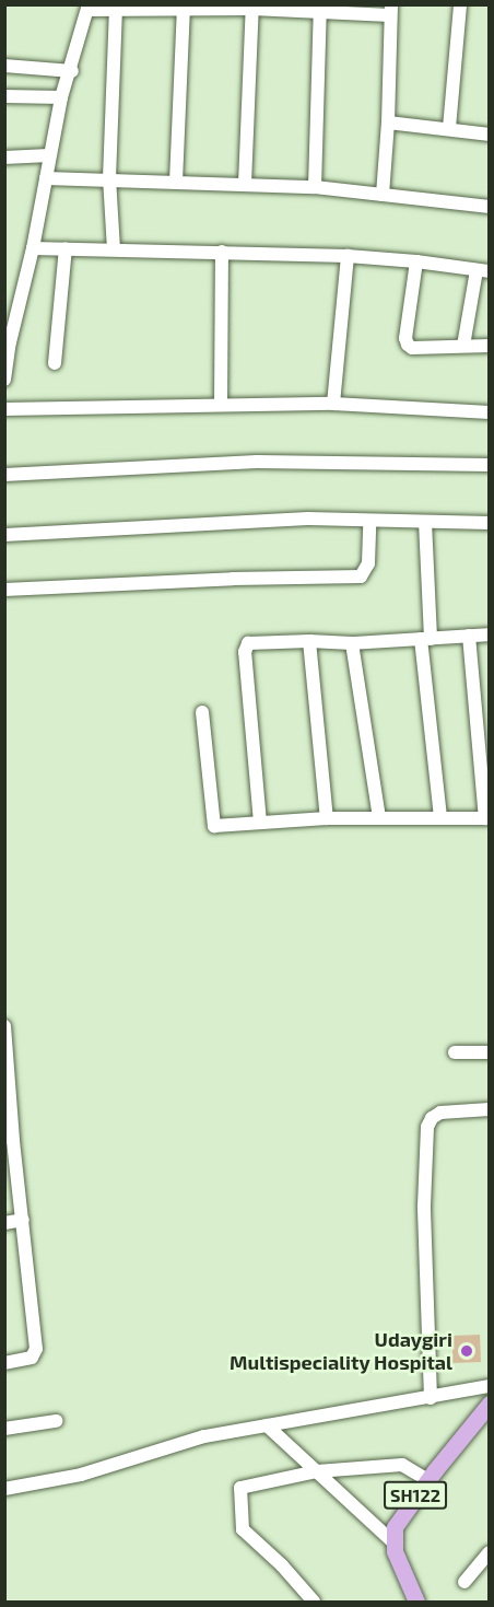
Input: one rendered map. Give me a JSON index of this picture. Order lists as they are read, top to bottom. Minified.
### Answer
{"streets":{"main road":["SH122"]},"places":["Udaygiri Multispeciality Hospital"]}
